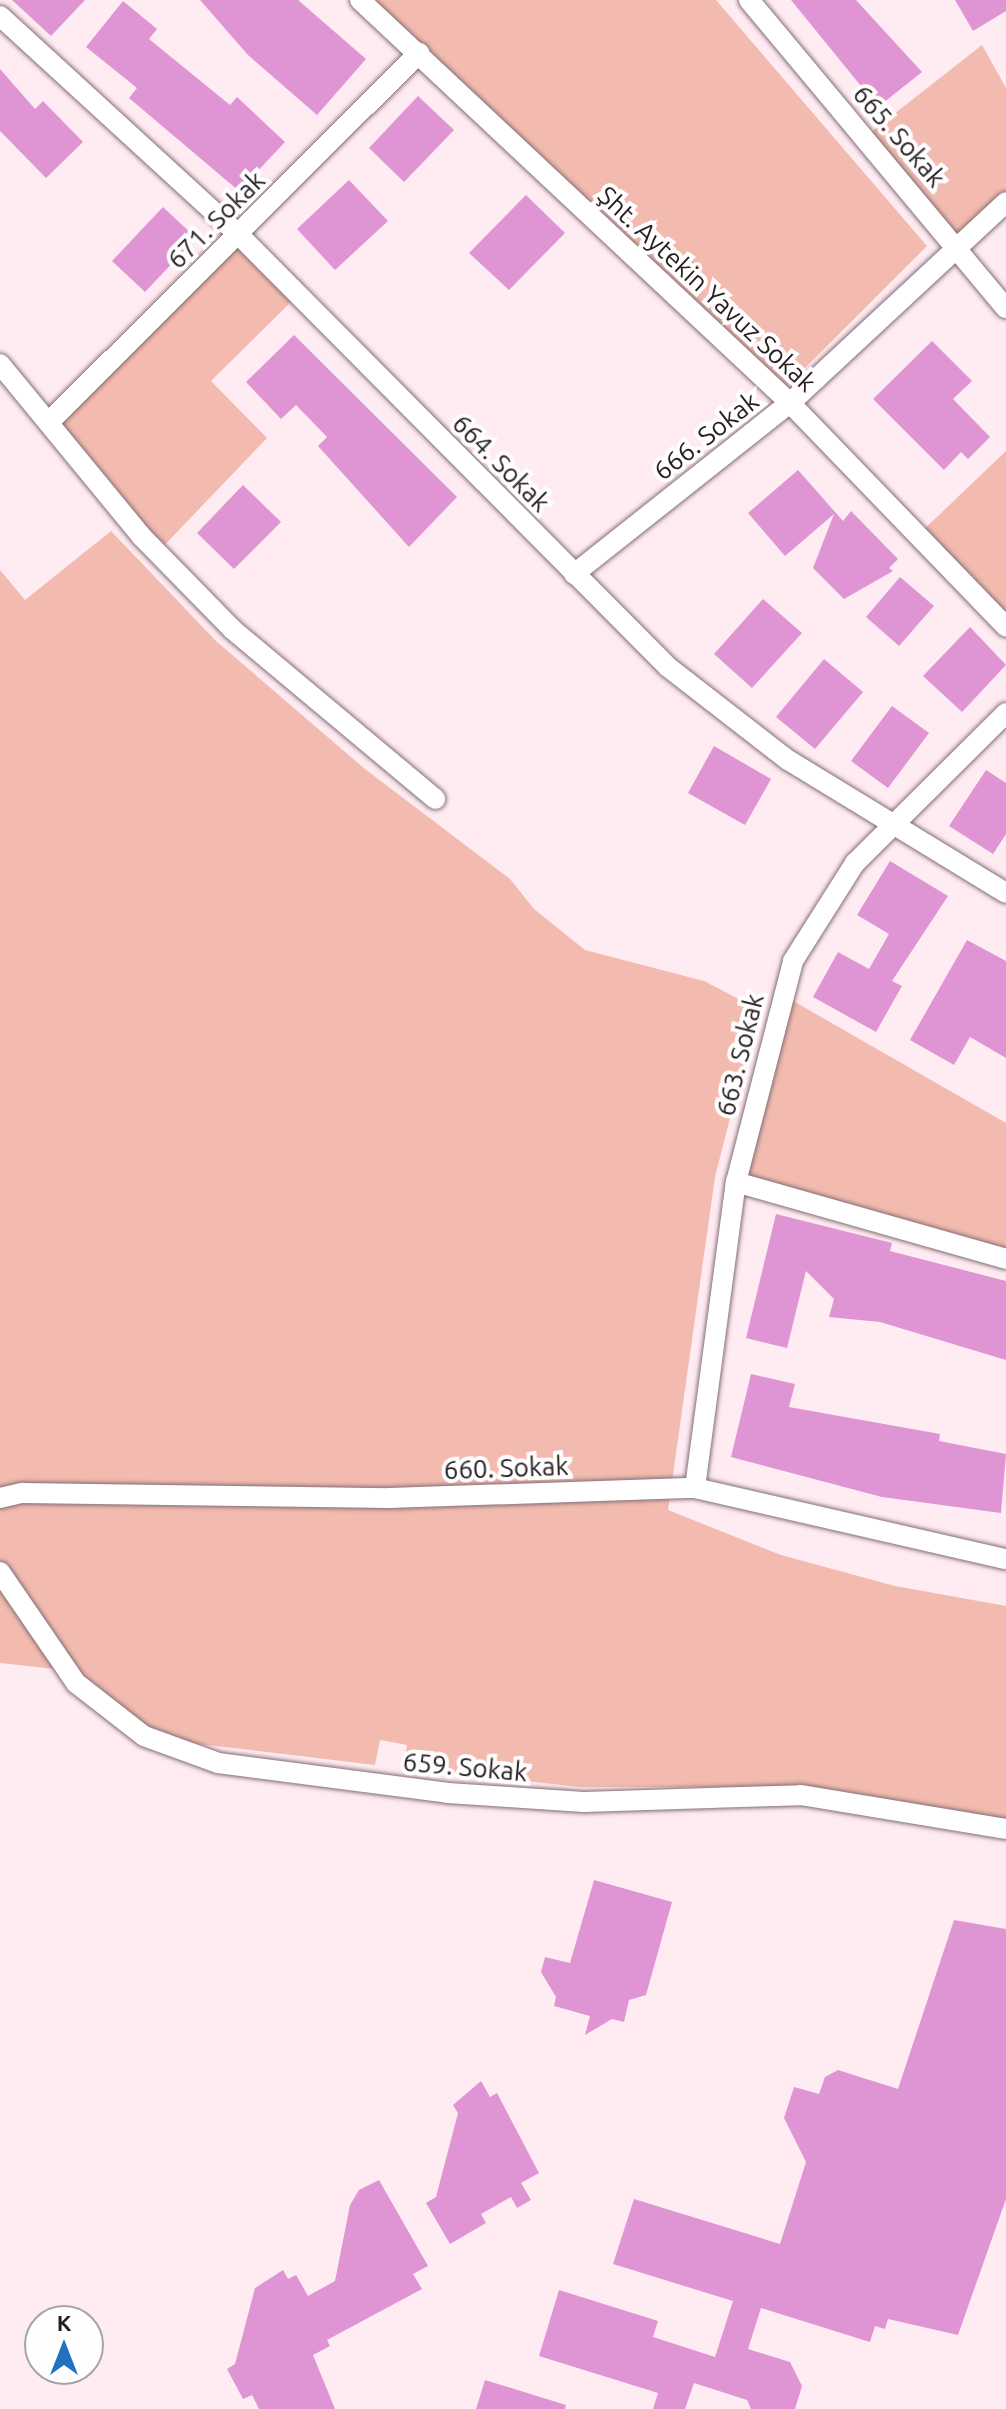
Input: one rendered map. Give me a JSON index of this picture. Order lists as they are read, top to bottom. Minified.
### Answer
{"streets":{"street":["665. Sokak","671. Sokak","Şht. Aytekin Yavuz Sokak","666. Sokak","664. Sokak","663. Sokak","660. Sokak","659. Sokak"]},"crossings":[["665. Sokak","666. Sokak"],["671. Sokak","Şht. Aytekin Yavuz Sokak"],["671. Sokak","664. Sokak"],["Şht. Aytekin Yavuz Sokak","666. Sokak"],["666. Sokak","664. Sokak"],["664. Sokak","663. Sokak"],["663. Sokak","660. Sokak"]],"north":"top"}
